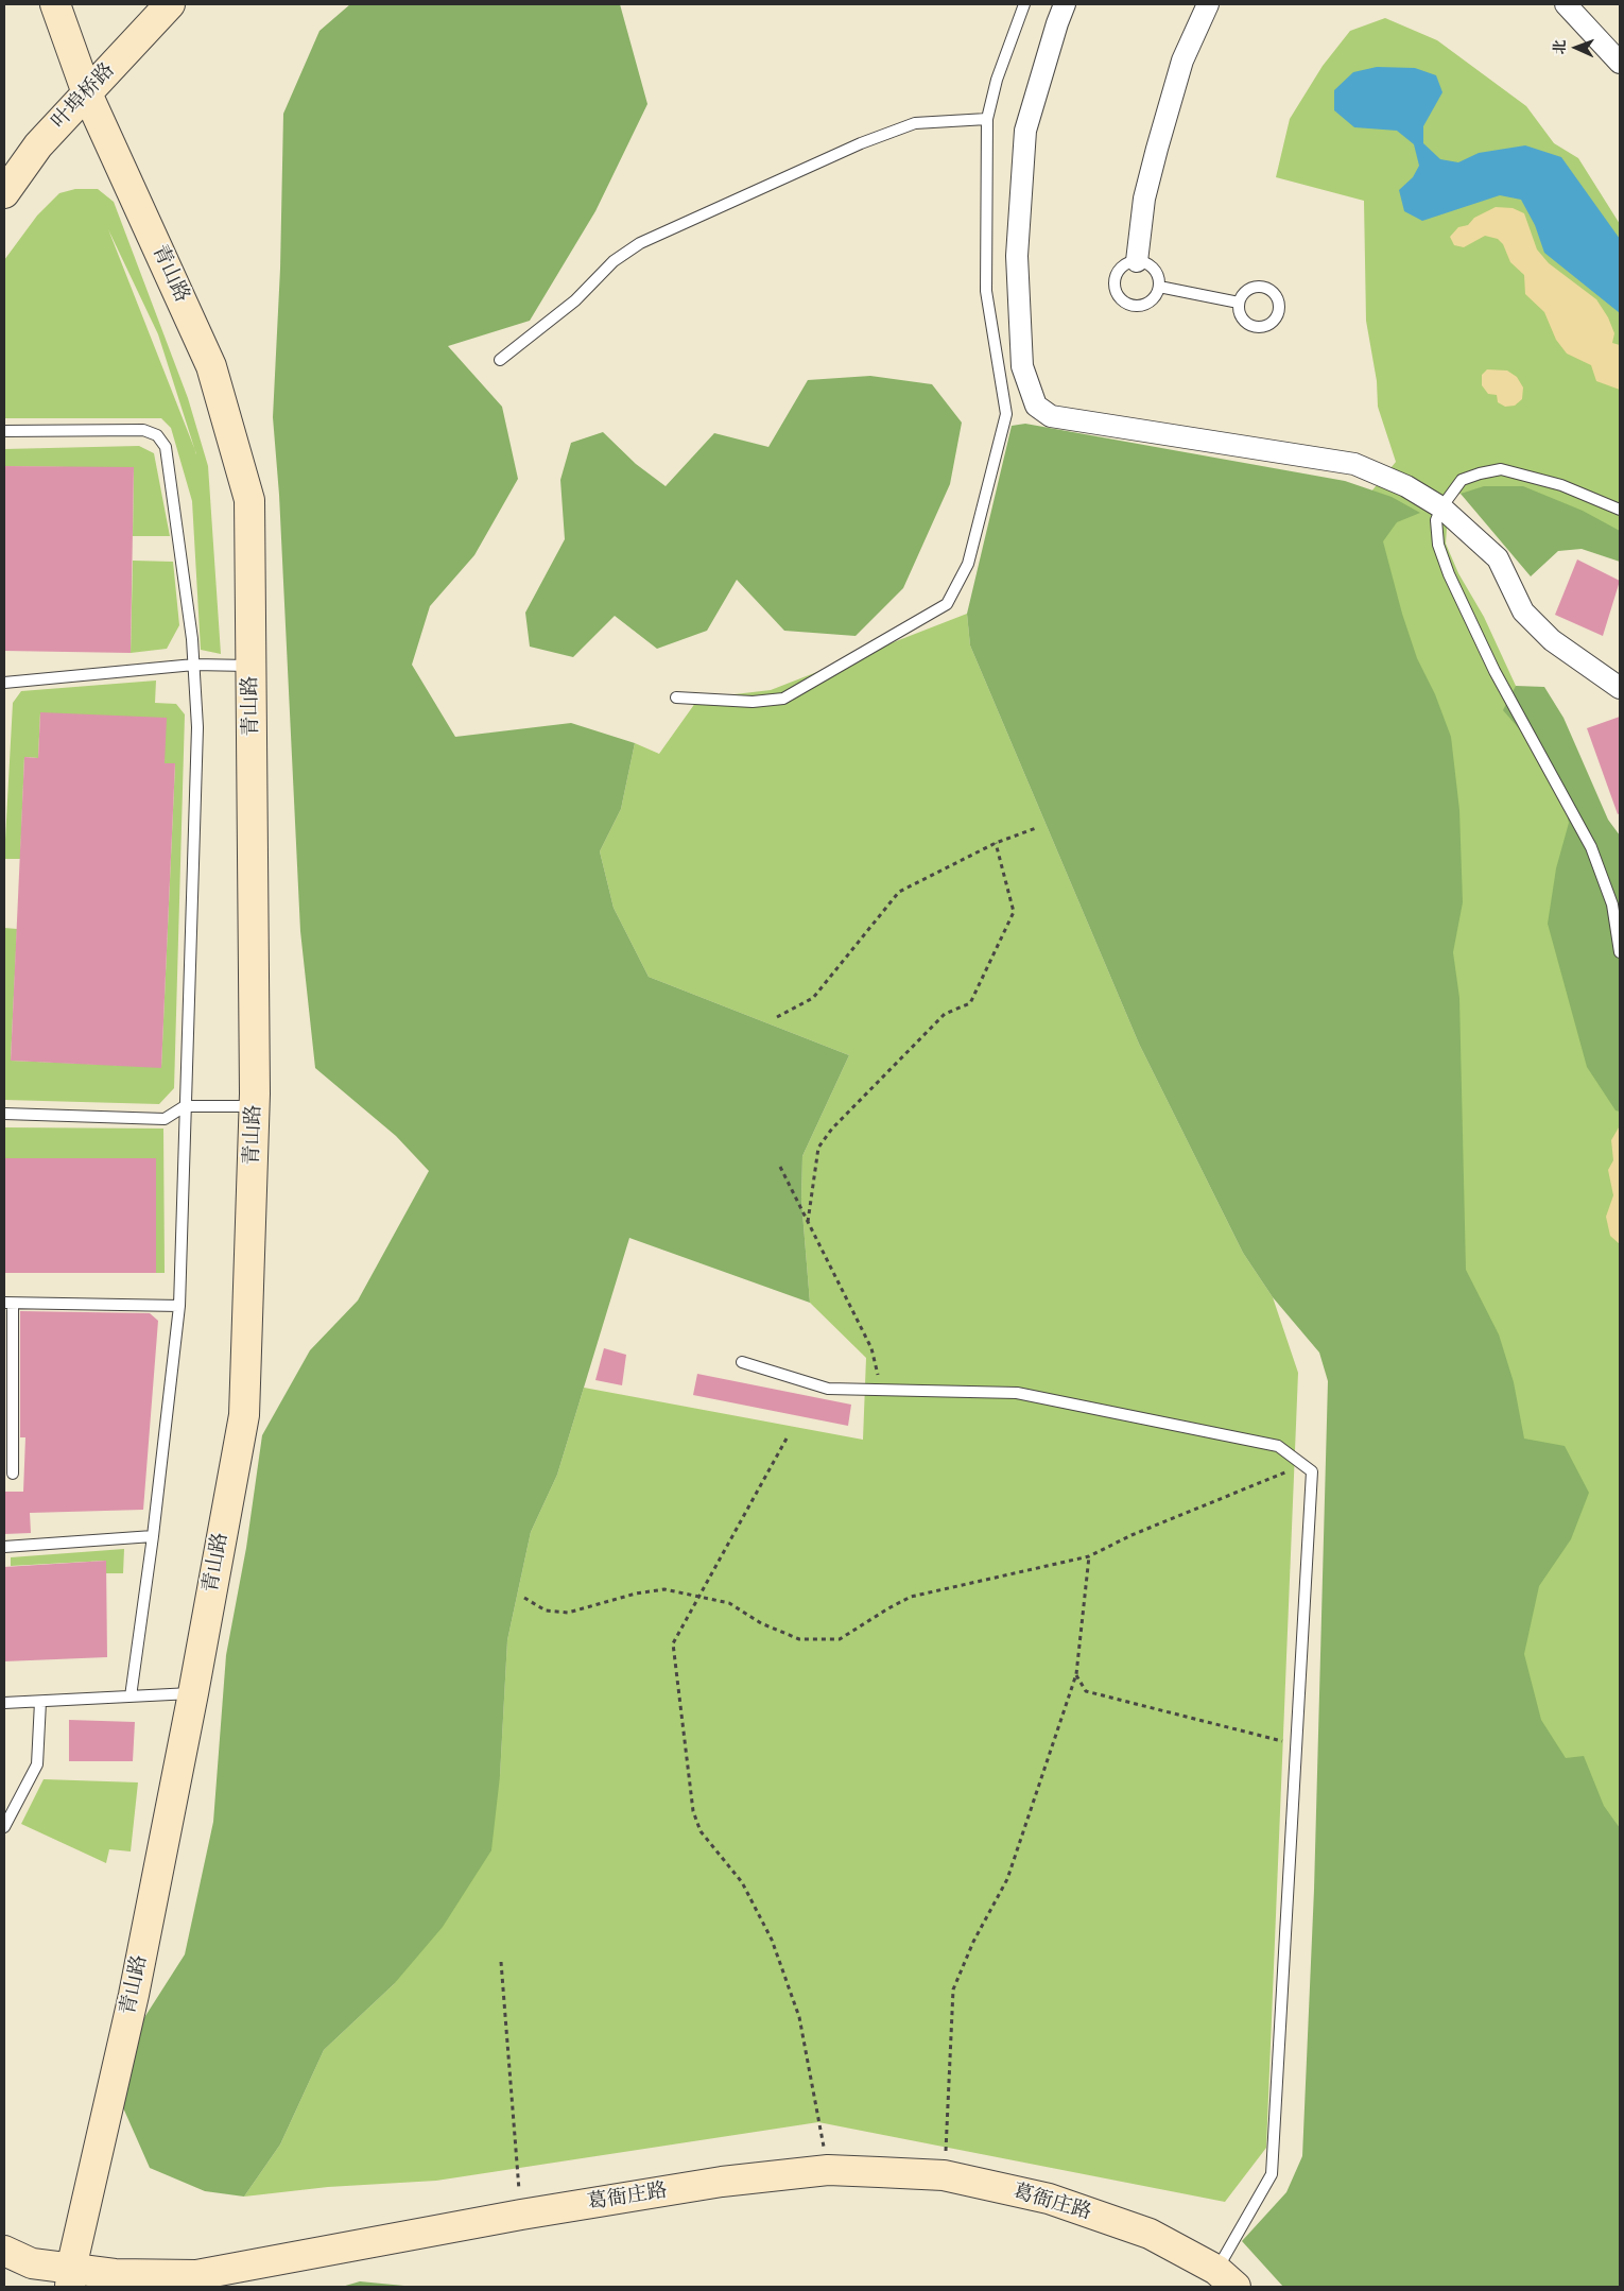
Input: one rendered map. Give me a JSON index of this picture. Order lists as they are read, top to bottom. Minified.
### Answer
{"streets":{"street":["叶埠桥路","青山路","葛衙庄路"]},"crossings":[["叶埠桥路","青山路"],["青山路","葛衙庄路"]],"north":"left"}
